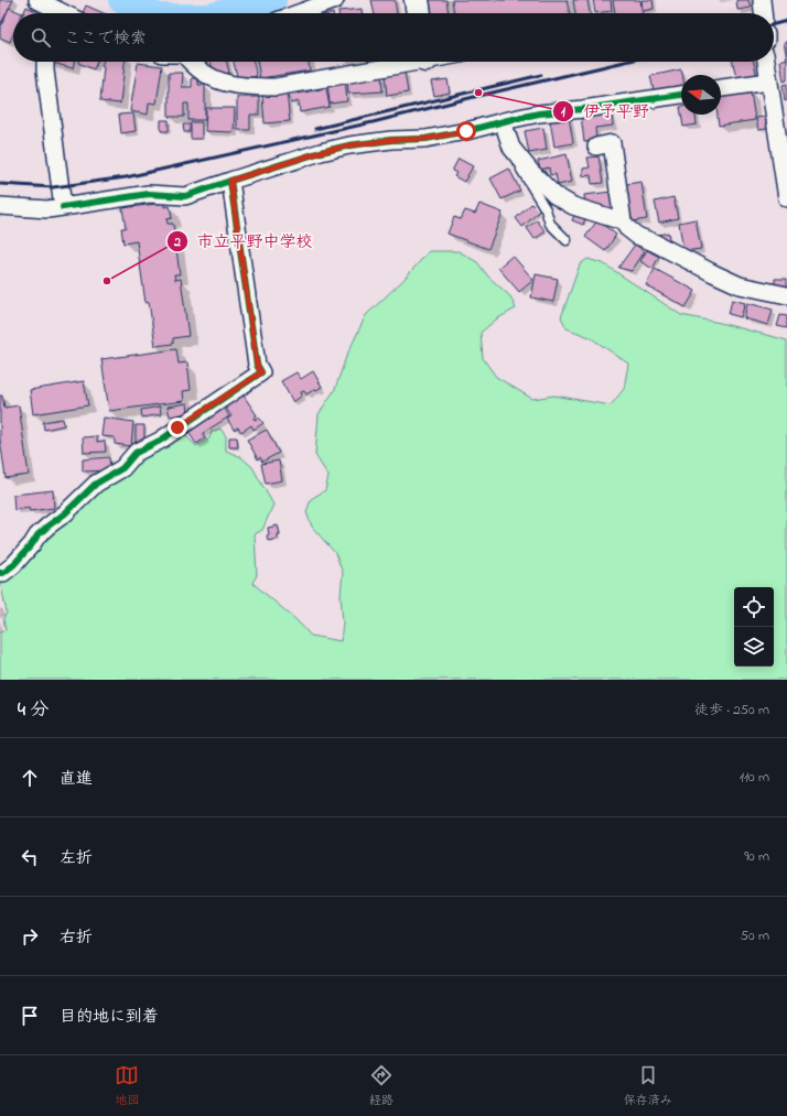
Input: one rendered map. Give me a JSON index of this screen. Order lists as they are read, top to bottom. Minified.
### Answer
{"places":["伊予平野","市立平野中学校"],"north":"left","page":{"search":"ここで検索","heading":["4 分","徒歩 · 250 m"],"list":[["直進","110 m"],["左折","90 m"],["右折","50 m"],"目的地に到着"],"nav":["地図","経路","保存済み"]}}
